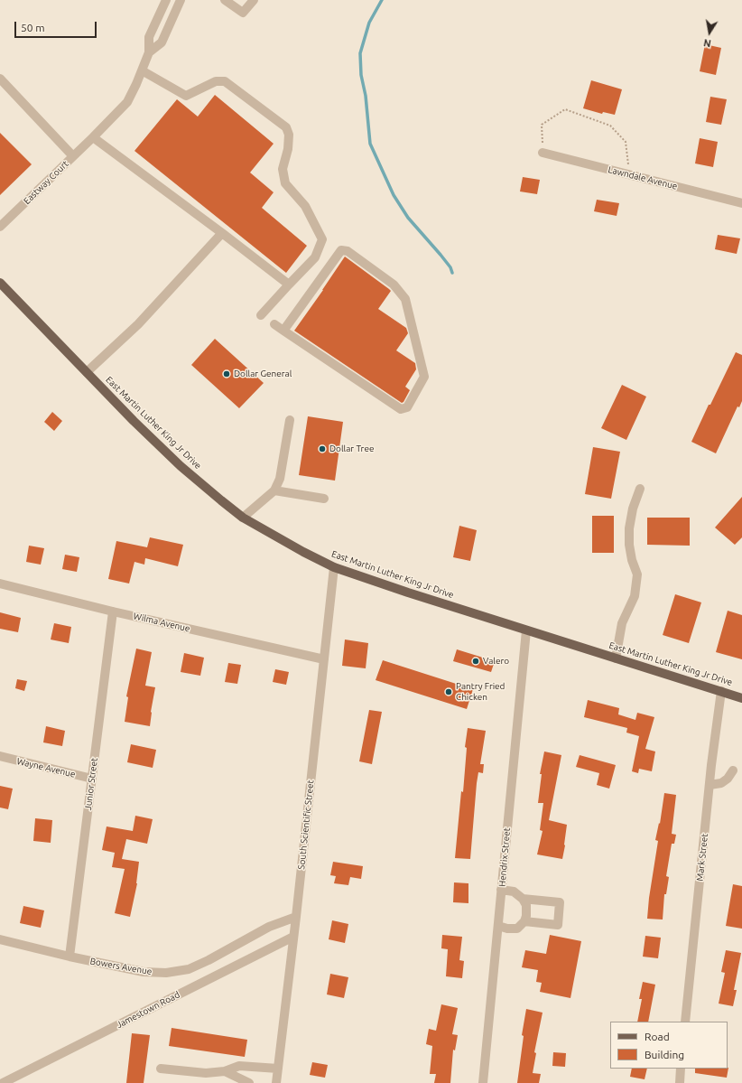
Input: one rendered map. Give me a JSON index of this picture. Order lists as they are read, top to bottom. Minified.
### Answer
{"streets":{"main road":["East Martin Luther King Jr Drive"],"street":["Lawndale Avenue","Eastway Court","Wilma Avenue","Wayne Avenue","Junior Street","South Scientific Street","Hendrix Street","Mark Street","Bowers Avenue","Jamestown Road"]},"crossings":[["East Martin Luther King Jr Drive","South Scientific Street"],["East Martin Luther King Jr Drive","Hendrix Street"],["East Martin Luther King Jr Drive","Mark Street"],["Wilma Avenue","Junior Street"],["Wilma Avenue","South Scientific Street"],["Wayne Avenue","Junior Street"],["Junior Street","Bowers Avenue"],["South Scientific Street","Bowers Avenue"],["South Scientific Street","Jamestown Road"]],"places":["Dollar General","Dollar Tree","Valero","Pantry Fried Chicken"],"legend":["Road","Building"],"scale_bar":"50 m","north":"bottom"}
